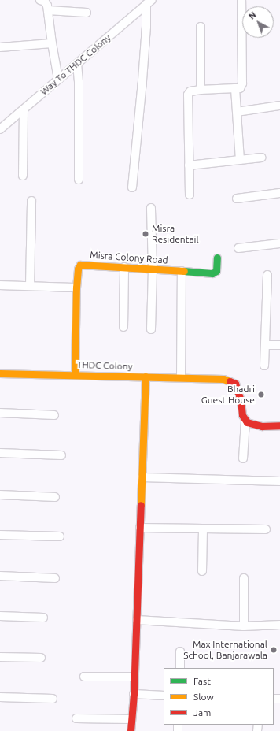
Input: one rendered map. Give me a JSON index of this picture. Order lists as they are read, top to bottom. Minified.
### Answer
{"streets":{"street":["Way To THDC Colony","Misra Colony Road","THDC Colony"]},"crossings":[["Misra Colony Road","THDC Colony"]],"places":["Misra Residentail","Bhadri Guest House","Max International School, Banjarawala"],"legend":["Fast","Slow","Jam"],"north":"top left"}
